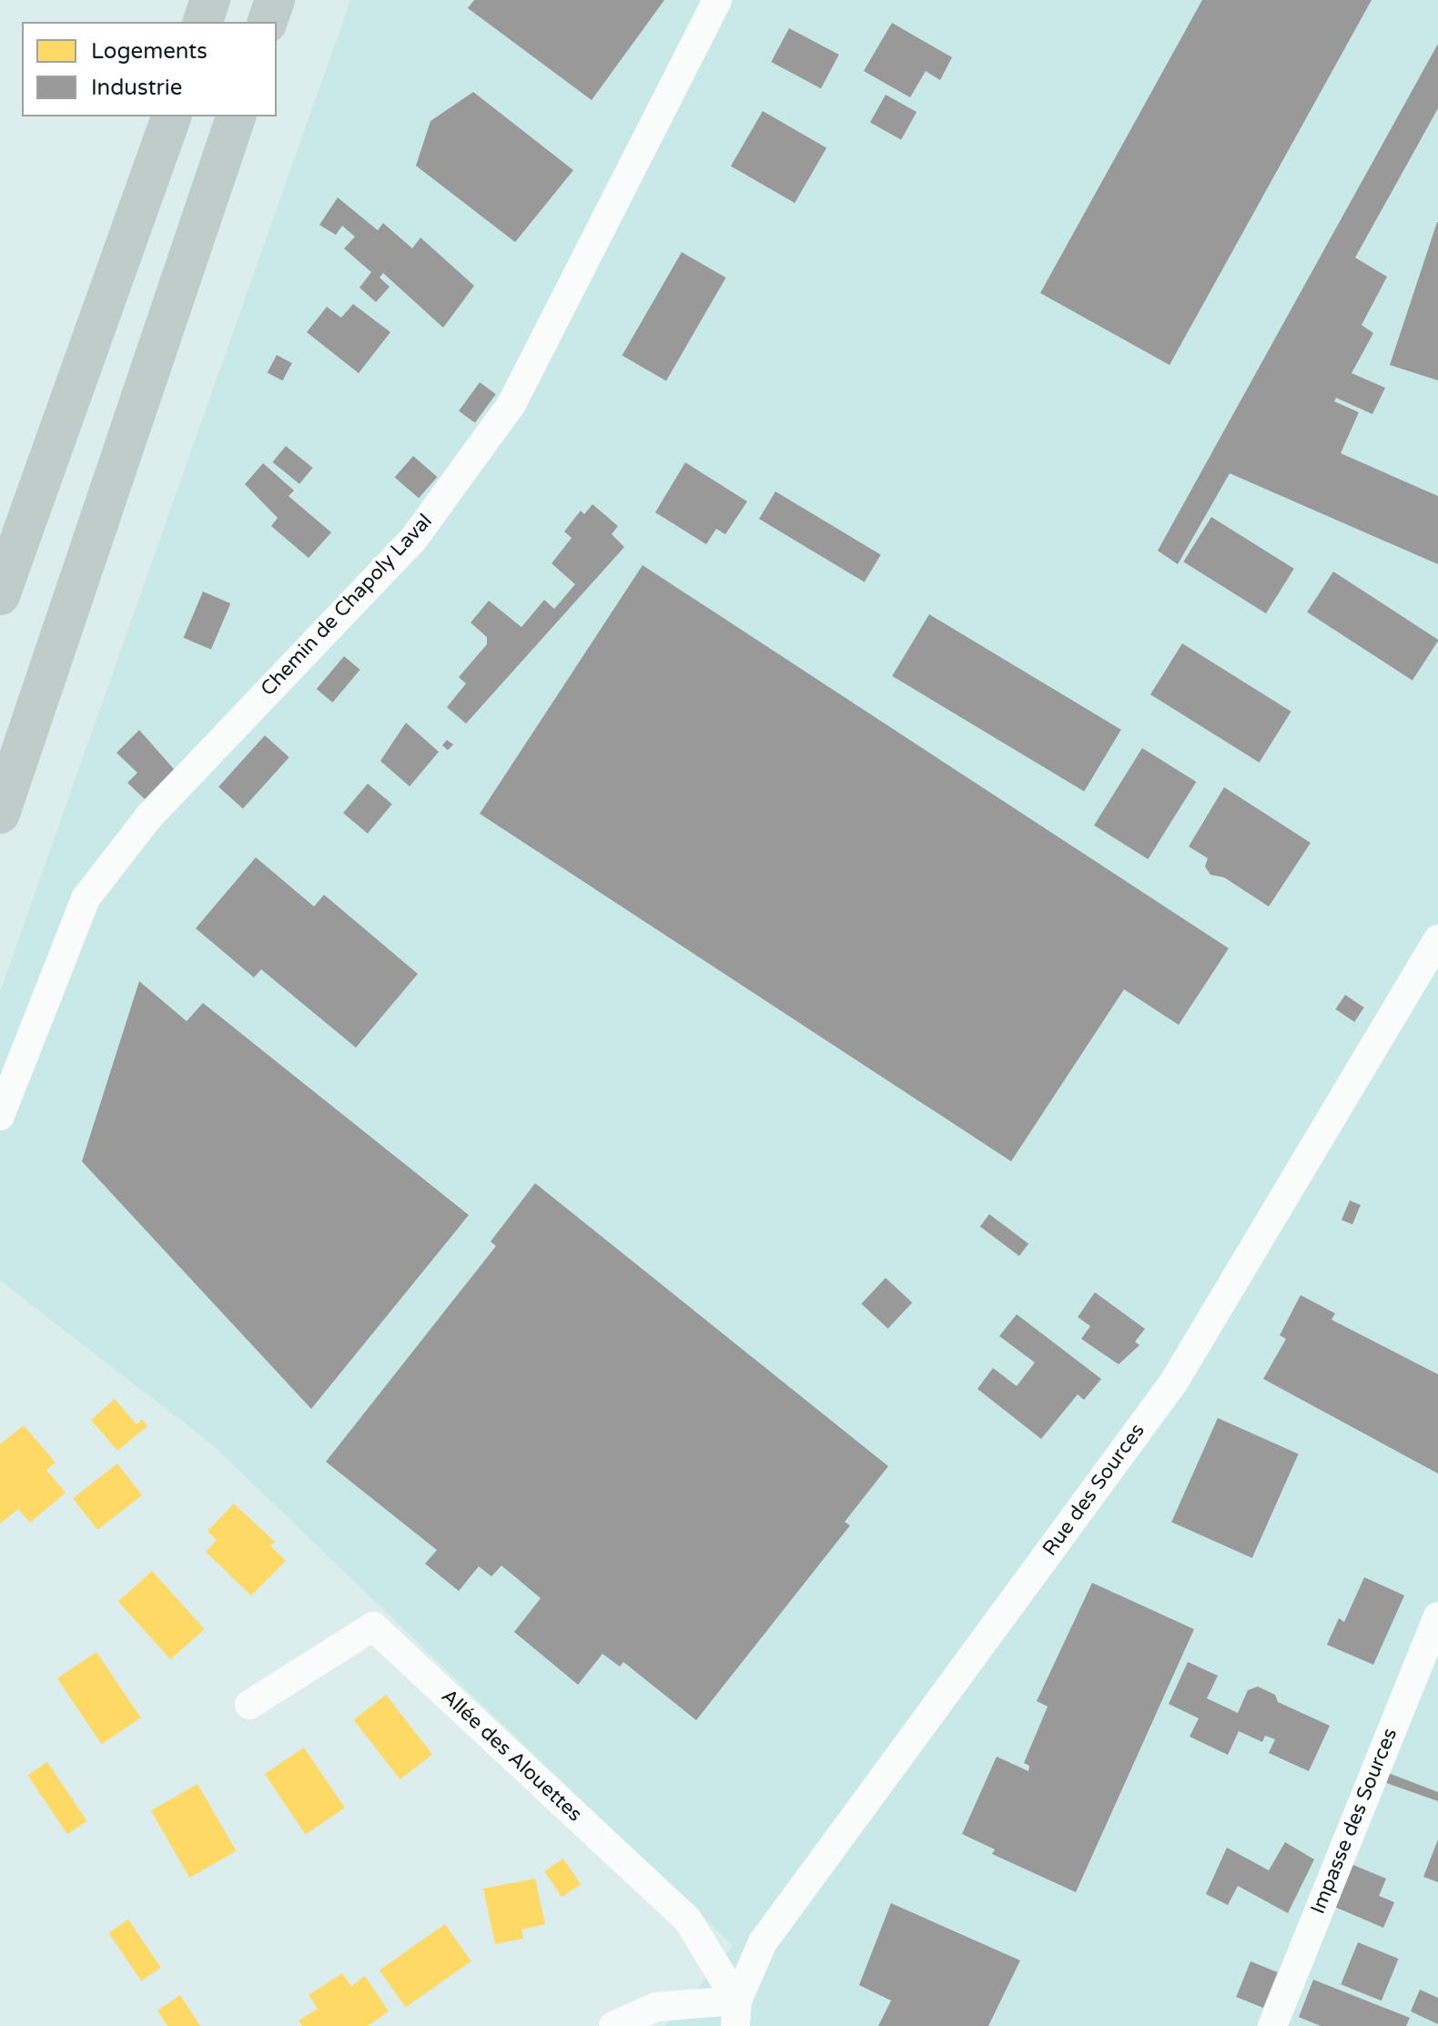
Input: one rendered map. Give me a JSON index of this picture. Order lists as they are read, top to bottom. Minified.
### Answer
{"streets":{"street":["Chemin de Chapoly Laval","Rue des Sources","Allée des Alouettes","Impasse des Sources"]},"crossings":[["Rue des Sources","Allée des Alouettes"]],"legend":["Logements","Industrie"]}
